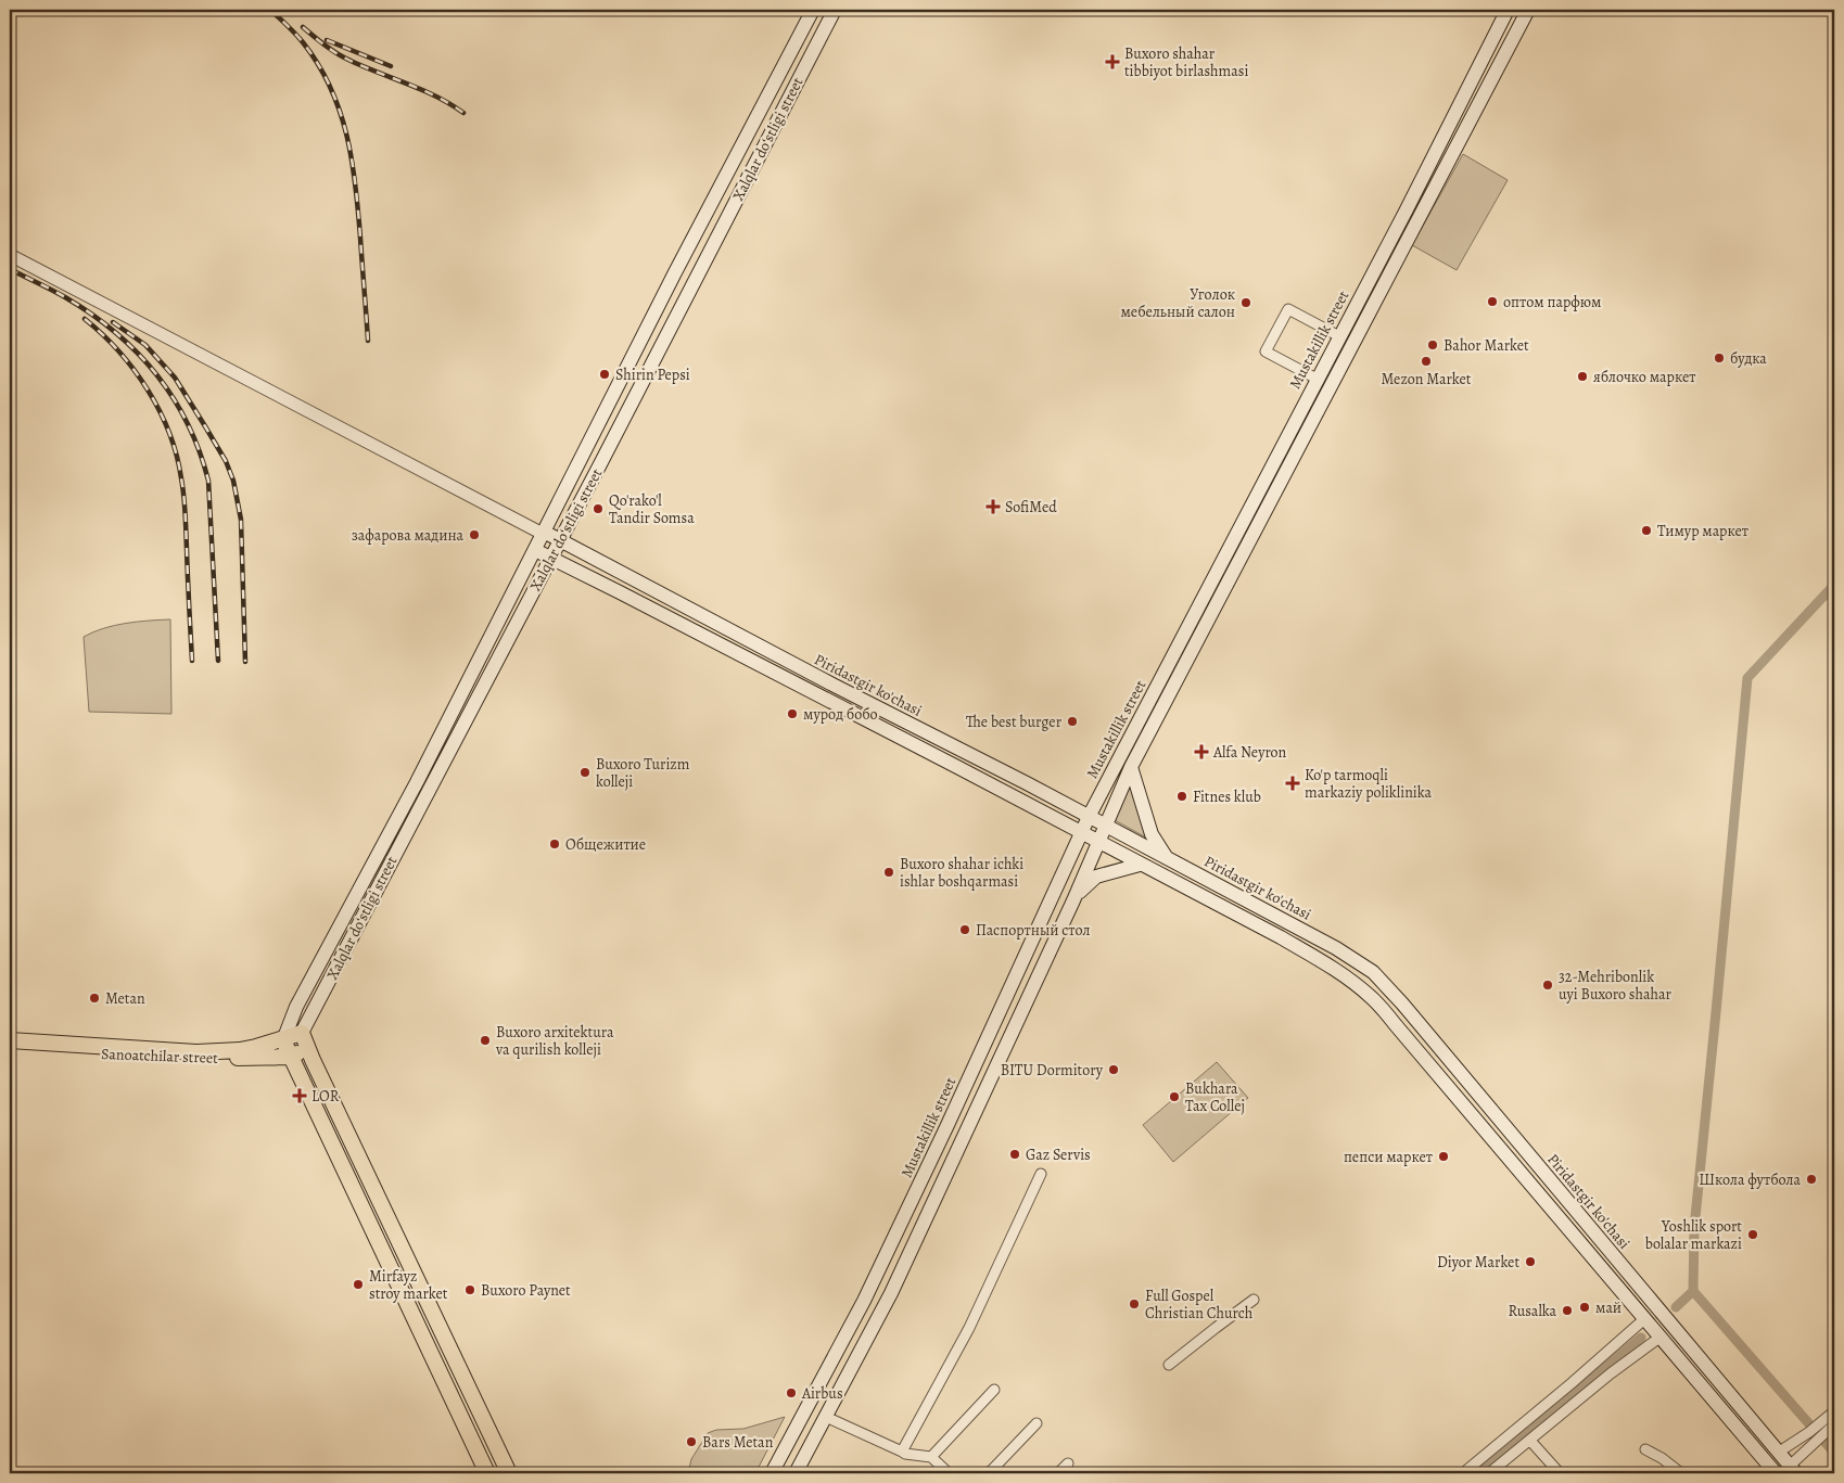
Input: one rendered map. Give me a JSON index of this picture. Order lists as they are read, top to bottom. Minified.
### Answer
{"streets":{"main road":["Xalqlar doʻstligi street","Mustakillik street","Piridastgir ko'chasi","Sanoatchilar street"]},"crossings":[["Xalqlar doʻstligi street","Piridastgir ko'chasi"],["Xalqlar doʻstligi street","Sanoatchilar street"],["Mustakillik street","Piridastgir ko'chasi"]],"places":{"health":["Buxoro shahar tibbiyot birlashmasi","SofiMed","Alfa Neyron","Ko'p tarmoqli markaziy poliklinika","LOR"],"other":["оптом парфюм","Уголок мебельный салон","Bahor Market","будка","Mezon Market","Shirin Pepsi","яблочко маркет","Qo'rako'l Tandir Somsa","Тимур маркет","зафарова мадина","мурод бобо","The best burger","Buxoro Turizm kolleji","Fitnes klub","Общежитие","Buxoro shahar ichki ishlar boshqarmasi","Паспортный стол","32-Mehribonlik uyi Buxoro shahar","Metan","Buxoro arxitektura va qurilish kolleji","BITU Dormitory","Bukhara Tax Collej","Gaz Servis","пепси маркет","Школа футбола","Yoshlik sport bolalar markazi","Diyor Market","Mirfayz stroy market","Buxoro Paynet","Full Gospel Christian Church","май","Rusalka","Airbus","Bars Metan"]}}
